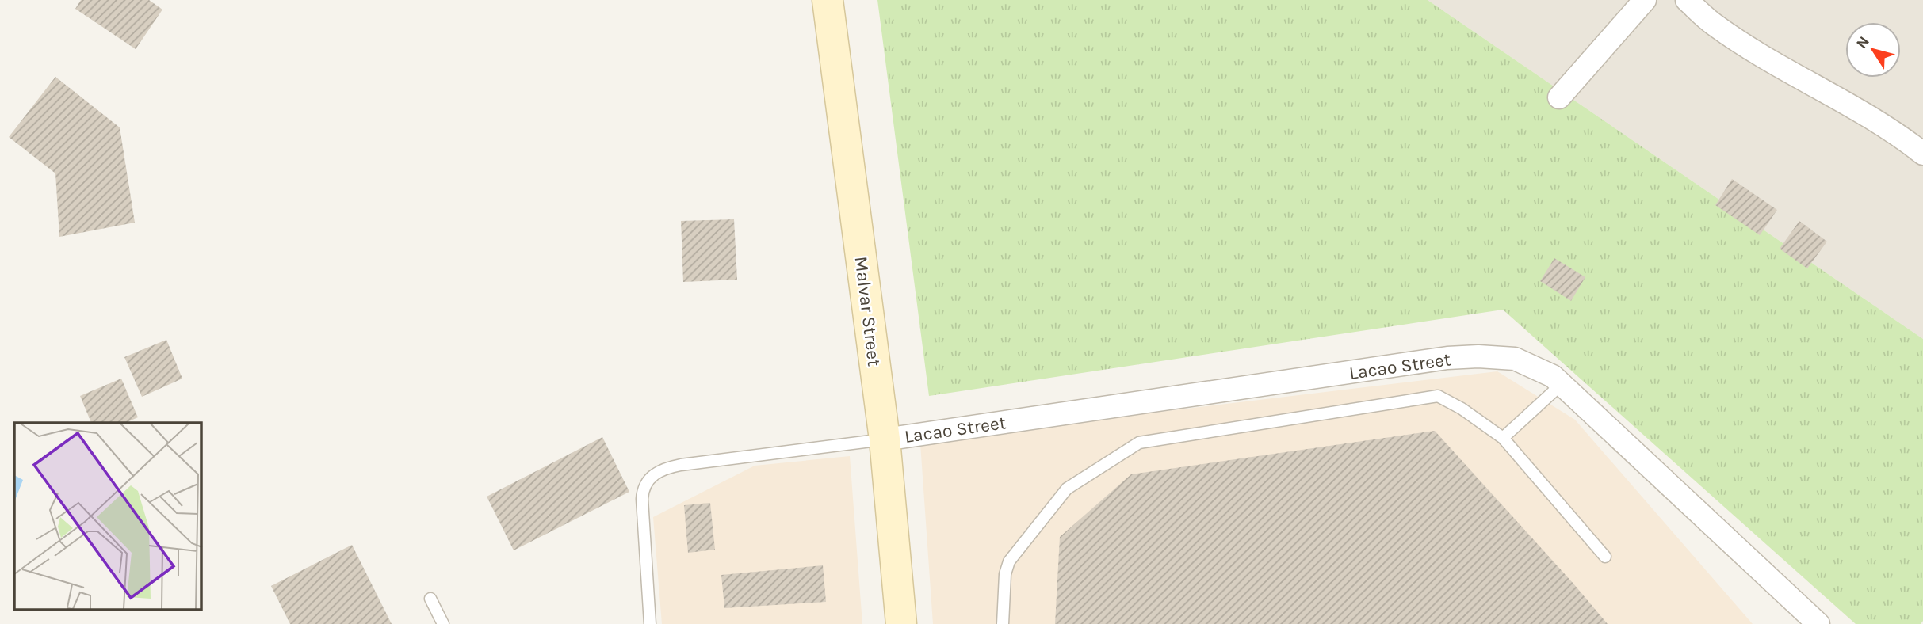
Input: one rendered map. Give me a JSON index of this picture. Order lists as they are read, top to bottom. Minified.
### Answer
{"streets":{"main road":["Malvar Street"],"street":["Lacao Street"]},"crossings":[["Malvar Street","Lacao Street"]],"north":"top left"}
